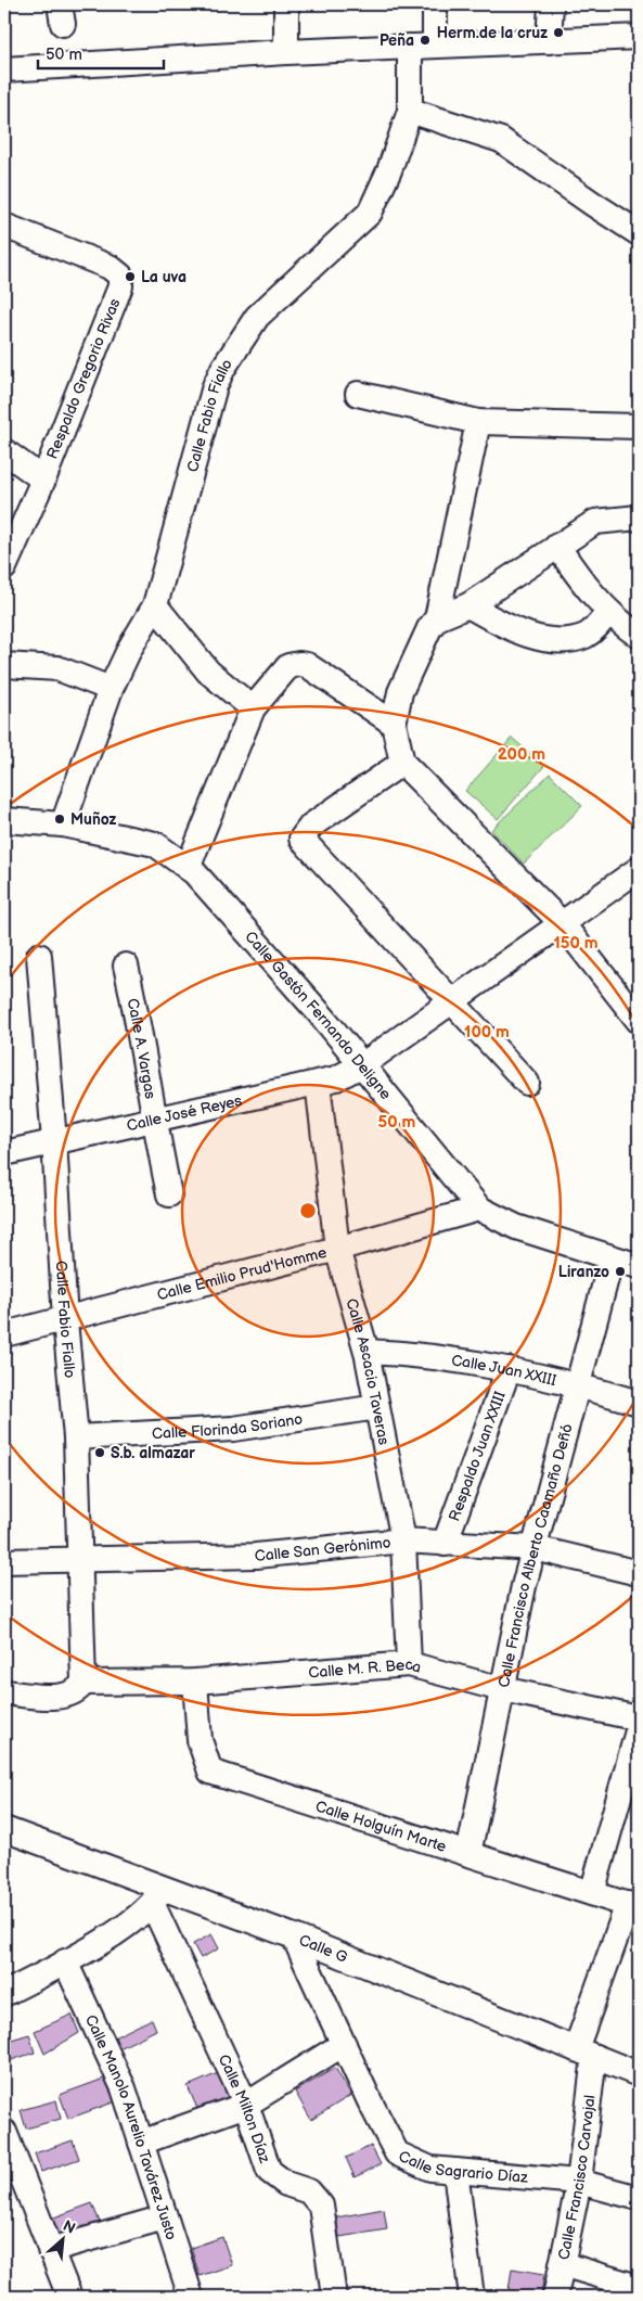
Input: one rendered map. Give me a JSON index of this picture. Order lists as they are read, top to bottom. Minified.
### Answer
{"streets":{"street":["Respaldo Gregorio Rivas","Calle Fabio Fiallo","Calle Gastón Fernando Deligne","Calle A. Vargas","Calle José Reyes","Calle Emilio Prud'Homme","Calle Juan XXIII","Calle Ascacio Taveras","Calle Florinda Soriano","Respaldo Juan XXIII","Calle San Gerónimo","Calle Francisco Alberto Caamaño Deñó","Calle M. R. Beca","Calle Holguín Marte","Calle G","Calle Milton Díaz","Calle Manolo Aurelio Tavárez Justo","Calle Sagrario Díaz","Calle Francisco Carvajal"]},"crossings":[["Calle Fabio Fiallo","Calle Gastón Fernando Deligne"],["Calle Fabio Fiallo","Calle José Reyes"],["Calle Fabio Fiallo","Calle Emilio Prud'Homme"],["Calle Fabio Fiallo","Calle Florinda Soriano"],["Calle Fabio Fiallo","Calle San Gerónimo"],["Calle Fabio Fiallo","Calle M. R. Beca"],["Calle Gastón Fernando Deligne","Calle José Reyes"],["Calle Gastón Fernando Deligne","Calle Emilio Prud'Homme"],["Calle Gastón Fernando Deligne","Calle Francisco Alberto Caamaño Deñó"],["Calle A. Vargas","Calle José Reyes"],["Calle José Reyes","Calle Ascacio Taveras"],["Calle Emilio Prud'Homme","Calle Ascacio Taveras"],["Calle Juan XXIII","Calle Ascacio Taveras"],["Calle Juan XXIII","Respaldo Juan XXIII"],["Calle Juan XXIII","Calle Francisco Alberto Caamaño Deñó"],["Calle Ascacio Taveras","Calle Florinda Soriano"],["Calle Ascacio Taveras","Calle San Gerónimo"],["Calle Ascacio Taveras","Calle M. R. Beca"],["Respaldo Juan XXIII","Calle San Gerónimo"],["Calle San Gerónimo","Calle Francisco Alberto Caamaño Deñó"],["Calle Francisco Alberto Caamaño Deñó","Calle M. R. Beca"],["Calle Francisco Alberto Caamaño Deñó","Calle Holguín Marte"],["Calle M. R. Beca","Calle Holguín Marte"],["Calle Holguín Marte","Calle Francisco Carvajal"],["Calle G","Calle Milton Díaz"],["Calle G","Calle Sagrario Díaz"],["Calle G","Calle Francisco Carvajal"],["Calle Sagrario Díaz","Calle Francisco Carvajal"]],"places":["Herm.de la cruz","Peña","La uva","Muñoz","Liranzo","S.b. almazar"],"scale_bar":"50 m","north":"top right","rings":["200 m","150 m","100 m","50 m"]}
